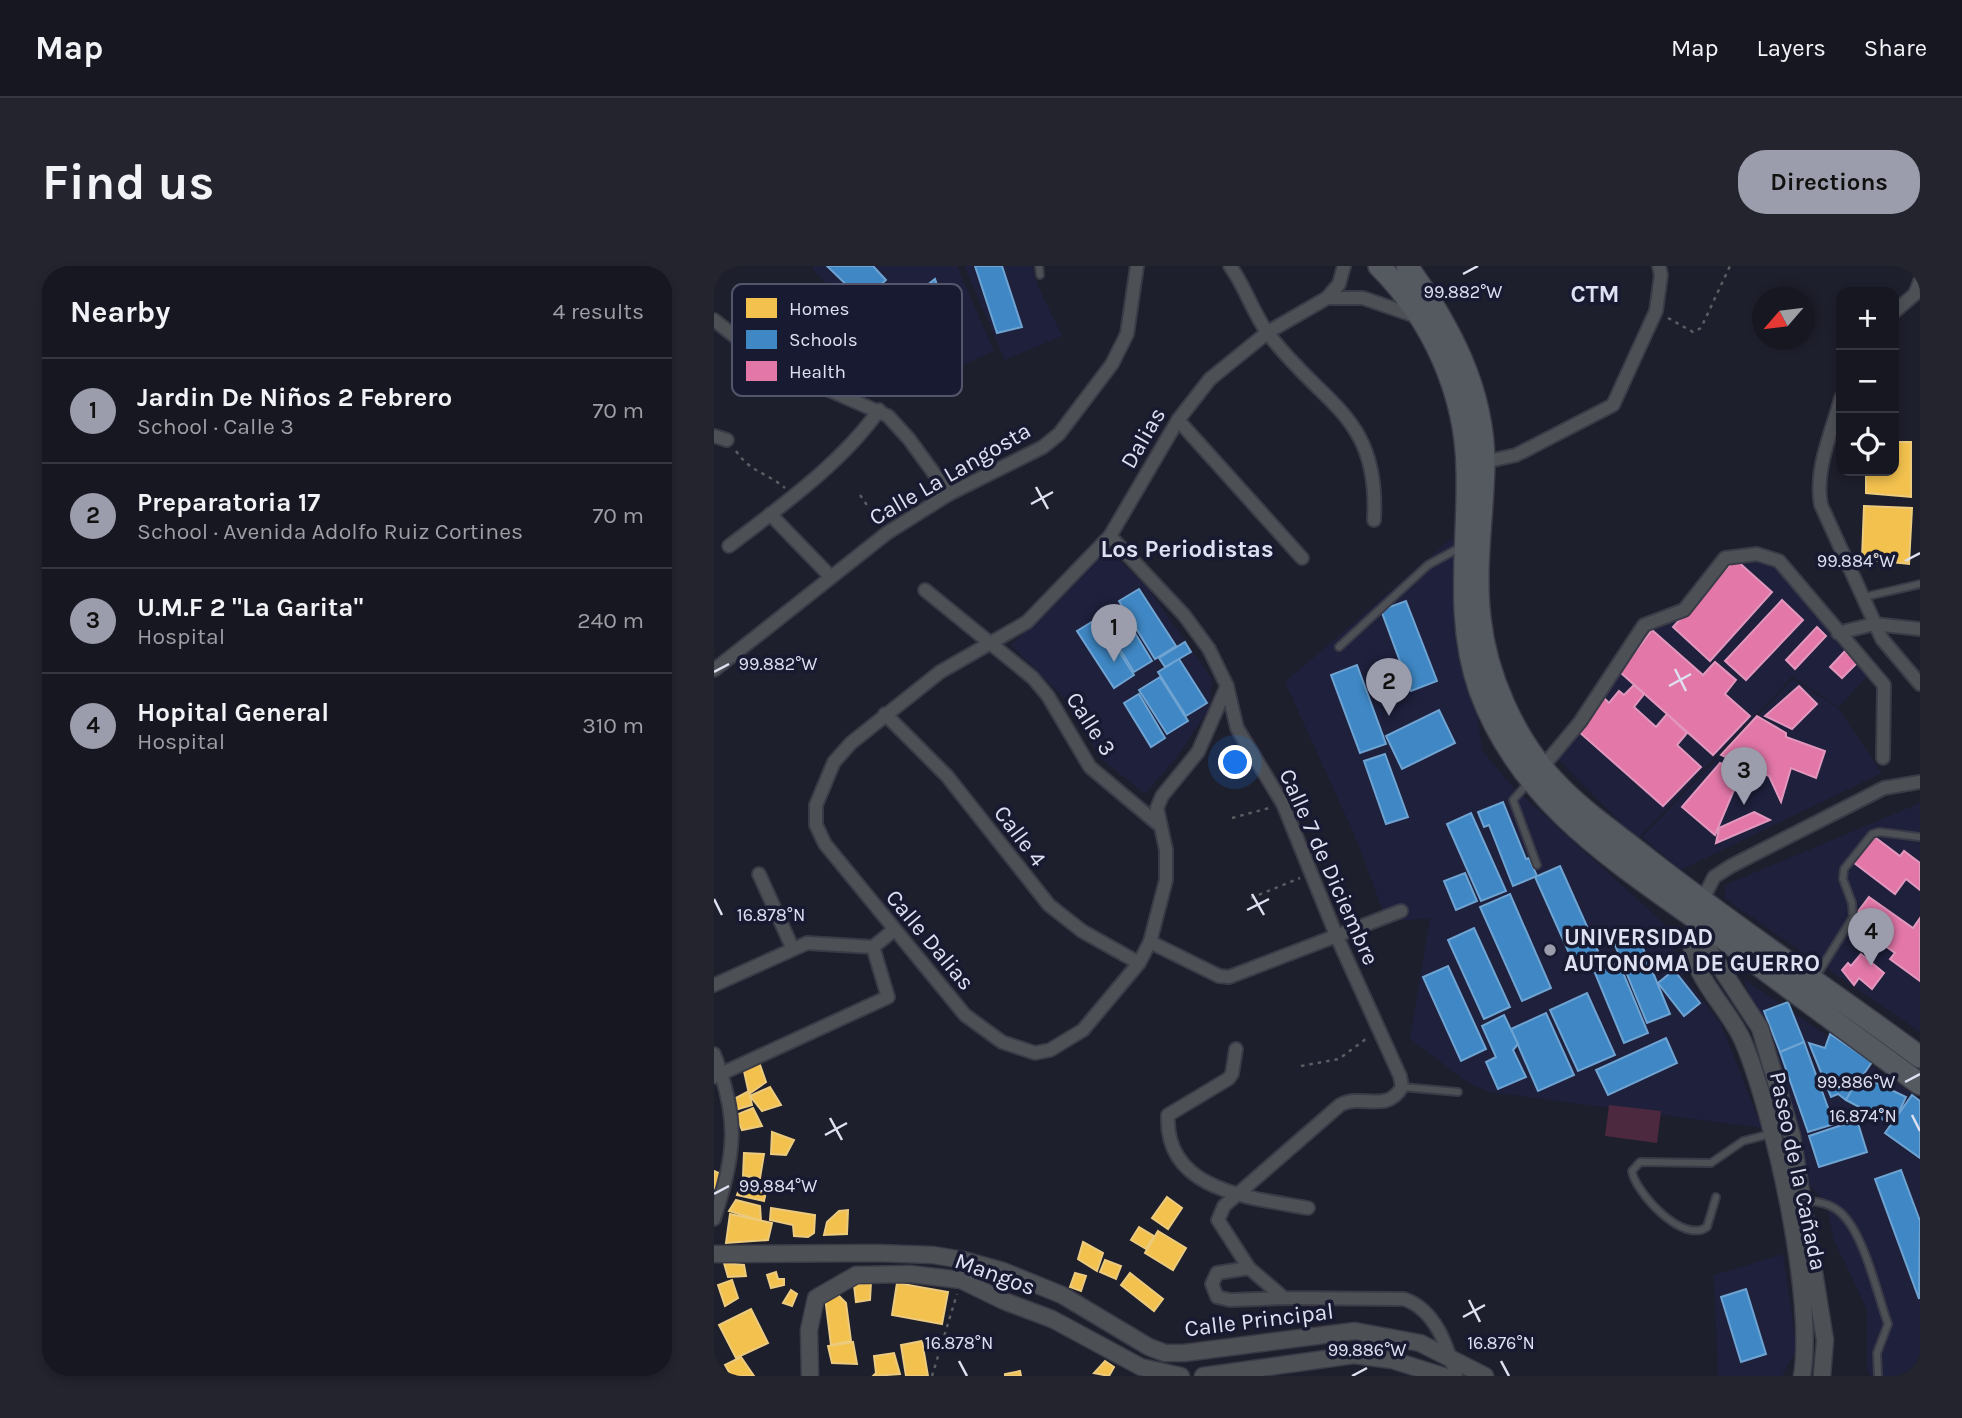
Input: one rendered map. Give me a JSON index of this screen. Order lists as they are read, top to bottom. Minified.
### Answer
{"streets":{"street":["Dalias","Calle La Langosta","Calle 3","Calle 4","Calle 7 de Diciembre","Calle Dalias","Paseo de la Cañada","Mangos","Calle Principal"]},"crossings":[["Dalias","Calle 3"],["Dalias","Calle 4"],["Dalias","Calle 7 de Diciembre"],["Dalias","Calle Dalias"],["Calle 4","Calle Dalias"],["Mangos","Calle Principal"]],"districts":["CTM","Los Periodistas"],"places":["UNIVERSIDAD AUTONOMA DE GUERRO"],"legend":["Homes","Schools","Health"],"north":"bottom left","page":{"header":"Map","nav":["Map","Layers","Share"],"buttons":"Directions","title":"Find us","heading":["Nearby","4 results"],"map_buttons":["+","−"],"list":[{"mark":"1","name":"Jardin De Niños 2 Febrero","note":"School · Calle 3","value":"70 m"},{"mark":"2","name":"Preparatoria 17","note":"School · Avenida Adolfo Ruiz Cortines","value":"70 m"},{"mark":"3","name":"U.M.F 2 \"La Garita\"","note":"Hospital","value":"240 m"},{"mark":"4","name":"Hopital General","note":"Hospital","value":"310 m"}],"pins":["1","2","3","4"]},"coordinates":["99.882°W","99.884°W","16.878°N","99.886°W","16.874°N","16.876°N"]}
